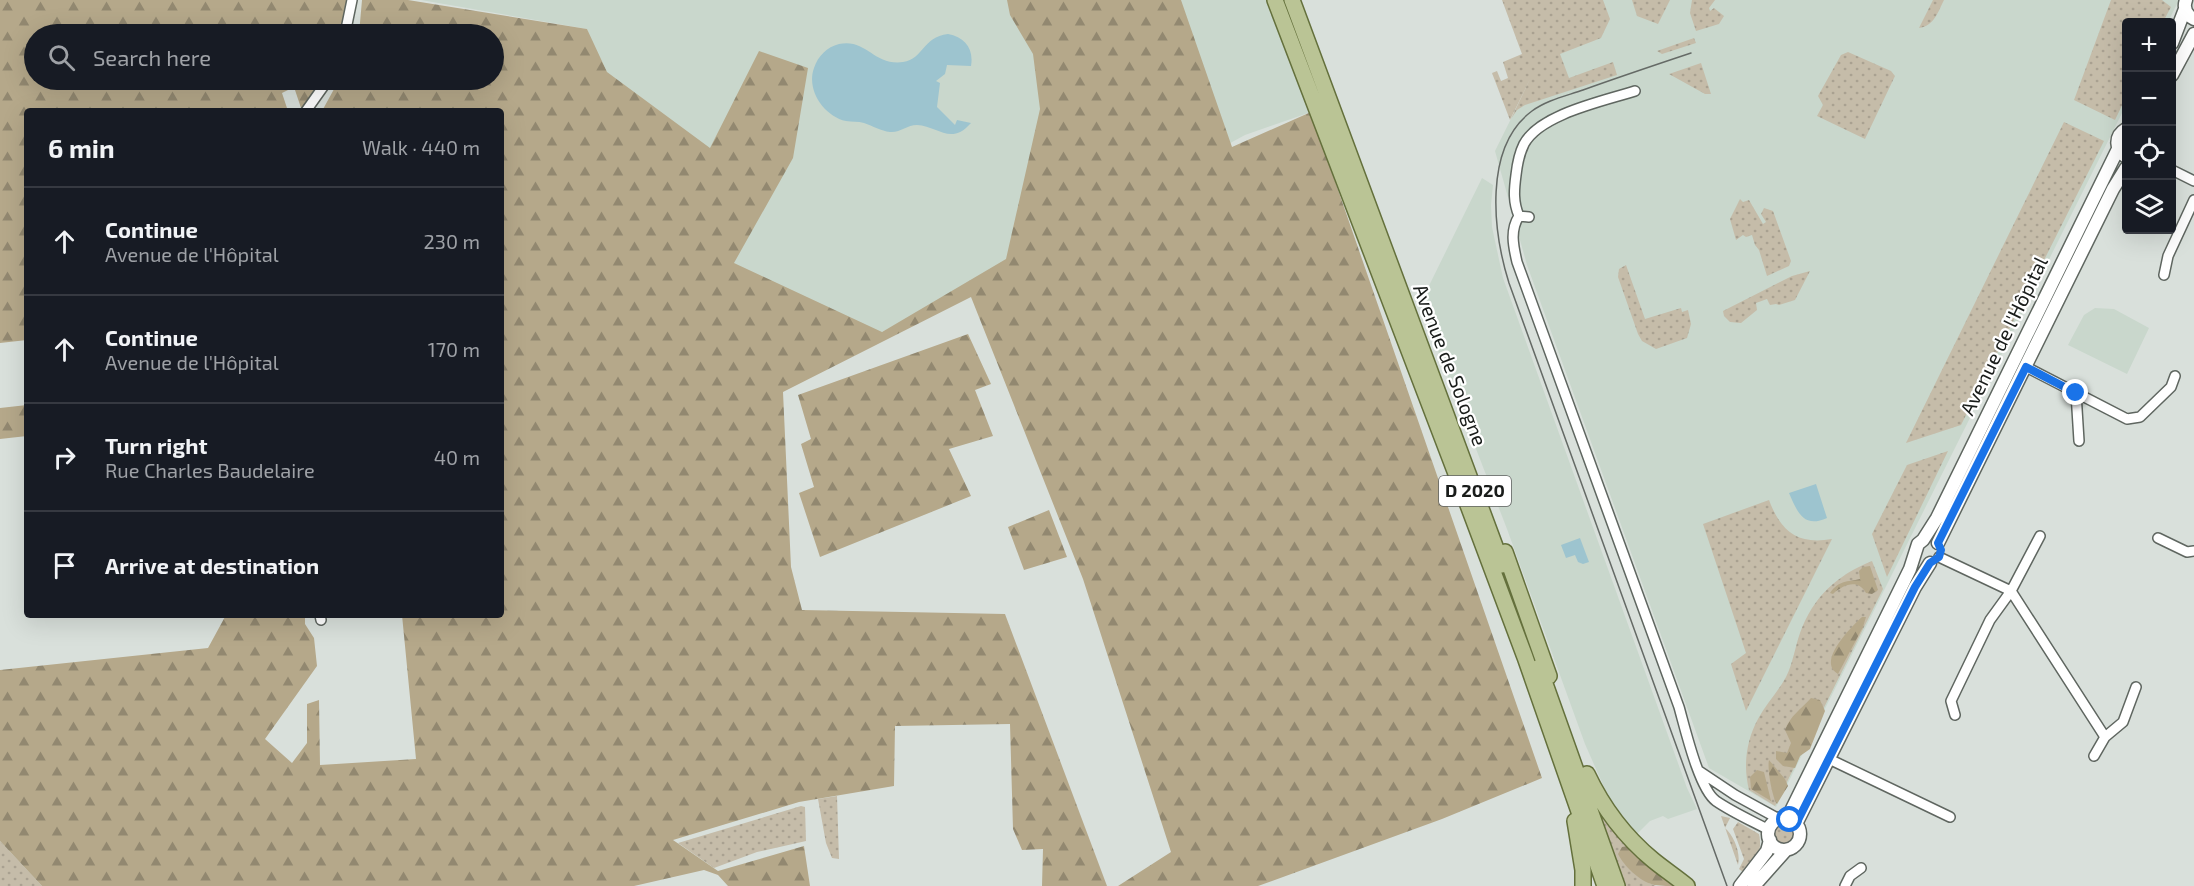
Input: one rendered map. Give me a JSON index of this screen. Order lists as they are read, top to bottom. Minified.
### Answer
{"streets":{"main road":["Avenue de Sologne","D 2020"],"street":["Avenue de l'Hôpital"]},"crossings":[["Avenue de Sologne","D 2020"]],"page":{"map_buttons":["+","−"],"search":"Search here","heading":["6 min","Walk · 440 m"],"list":[["Continue","Avenue de l'Hôpital","230 m"],["Continue","Avenue de l'Hôpital","170 m"],["Turn right","Rue Charles Baudelaire","40 m"],"Arrive at destination"]}}
